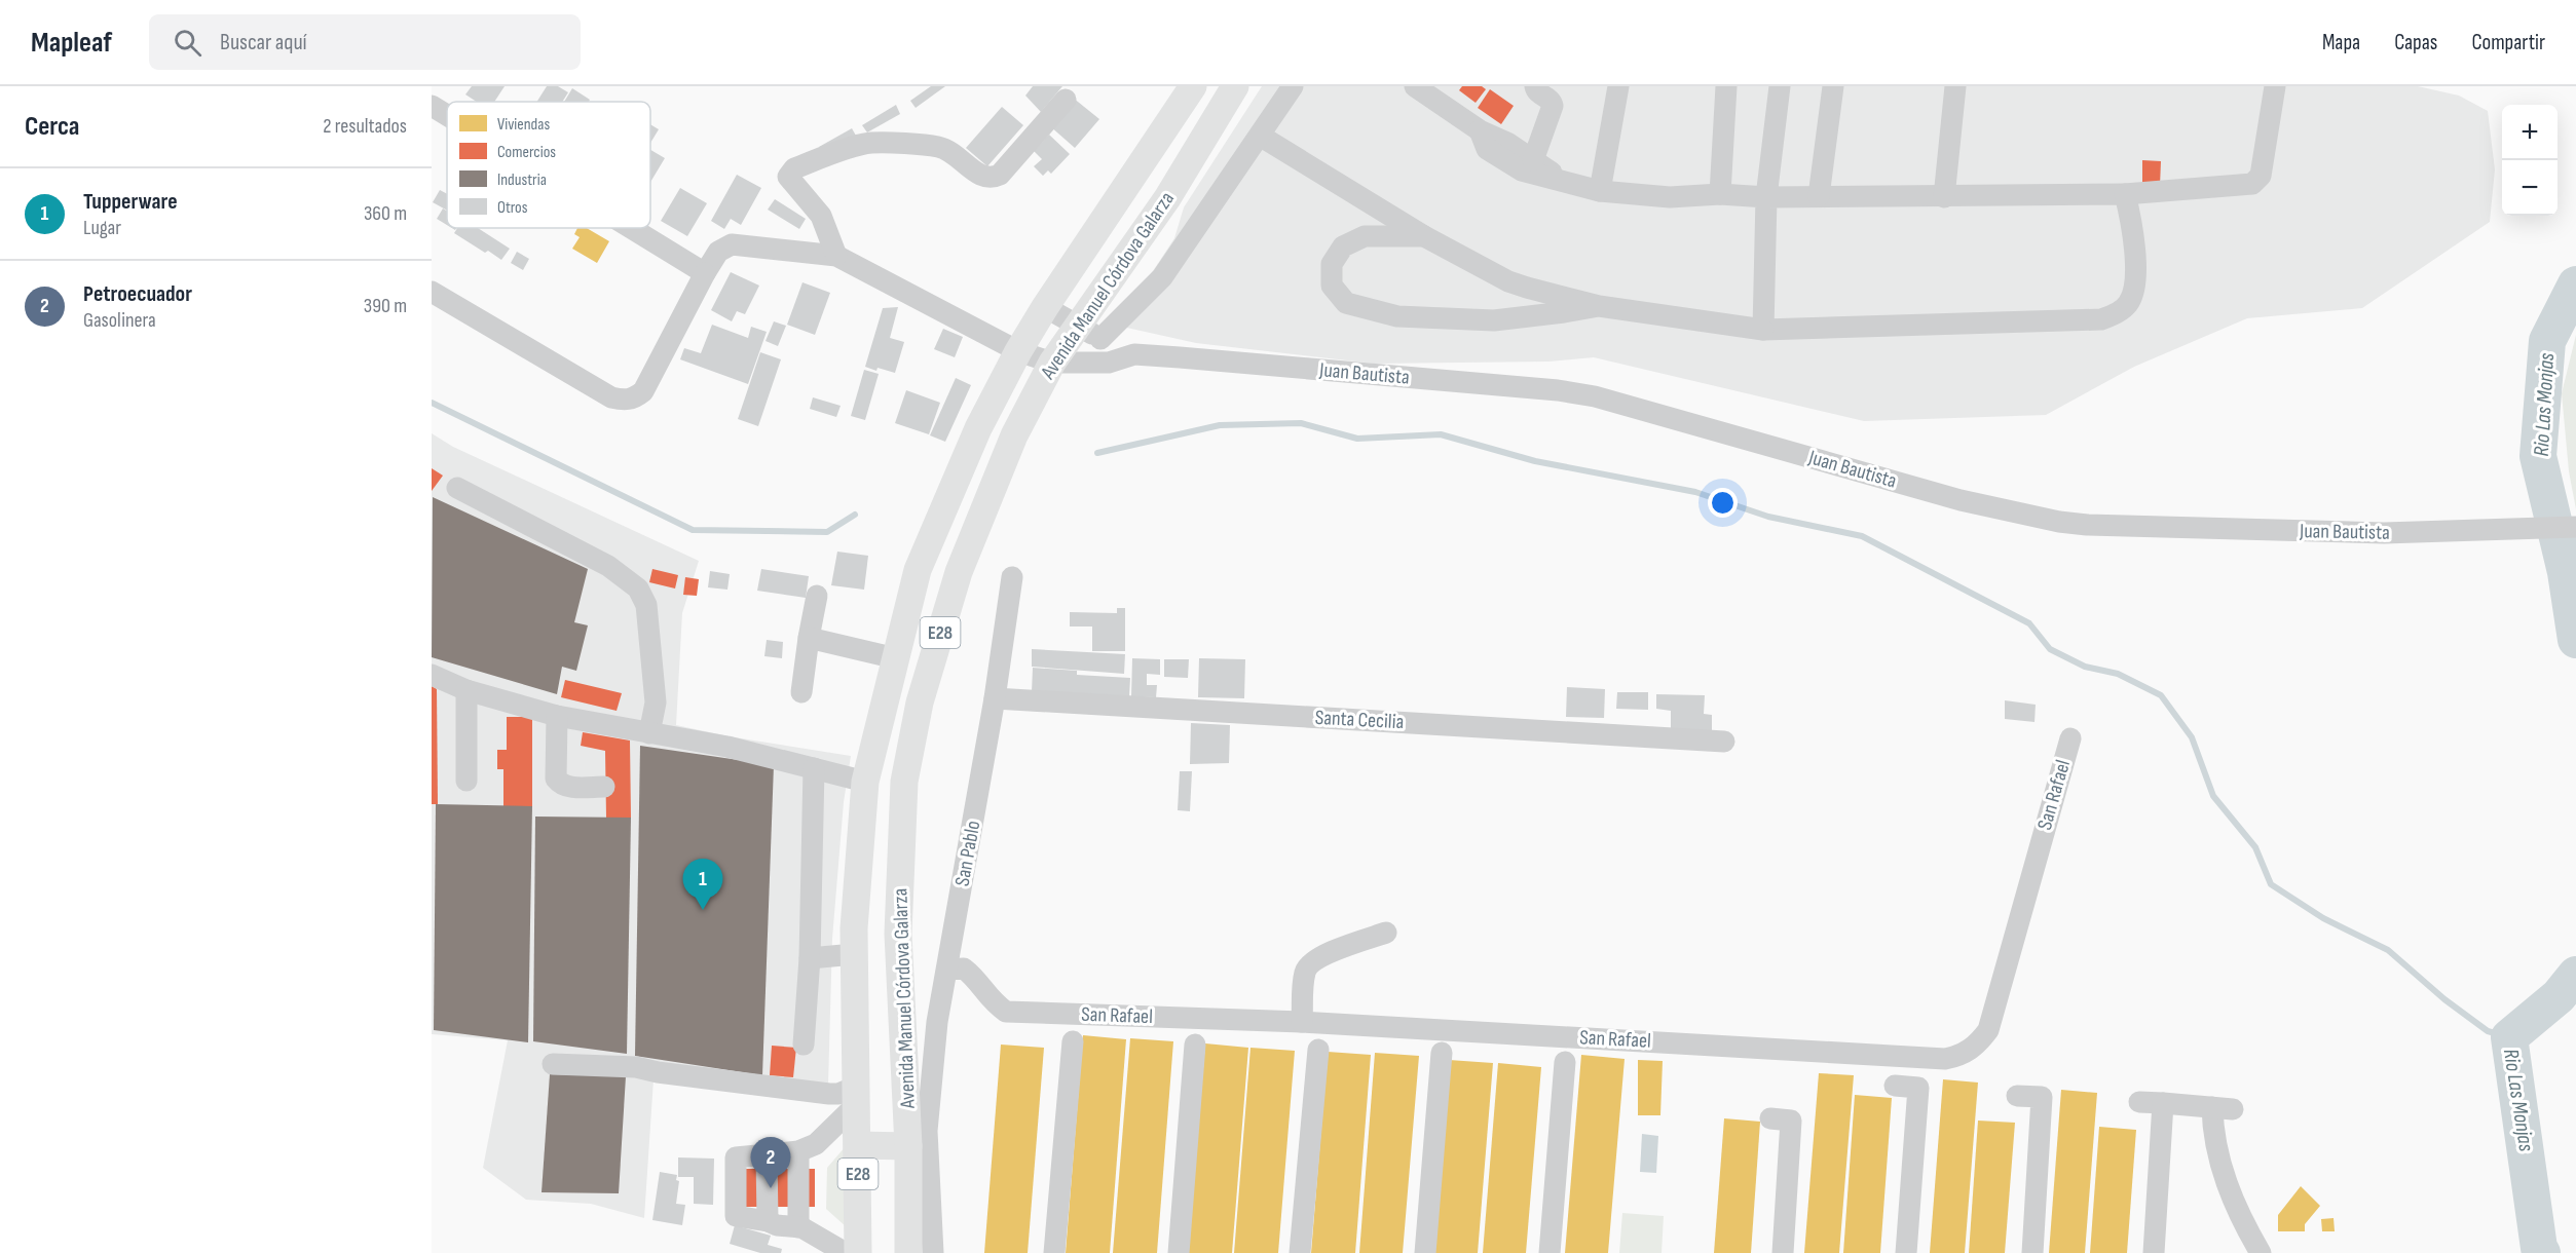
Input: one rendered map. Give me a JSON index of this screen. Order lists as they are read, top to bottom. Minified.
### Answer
{"streets":{"main road":["Avenida Manuel Córdova Galarza","E28"],"street":["Juan Bautista","Santa Cecilia","San Rafael","San Pablo"]},"crossings":[["Avenida Manuel Córdova Galarza","Juan Bautista"],["Avenida Manuel Córdova Galarza","San Pablo"],["Santa Cecilia","San Pablo"],["San Rafael","San Pablo"]],"water":["Rio Las Monjas"],"legend":["Viviendas","Comercios","Industria","Otros"],"page":{"header":"Mapleaf","search":"Buscar aquí","nav":["Mapa","Capas","Compartir"],"heading":["Cerca","2 resultados"],"map_buttons":["+","−"],"list":[{"mark":"1","name":"Tupperware","note":"Lugar","value":"360 m"},{"mark":"2","name":"Petroecuador","note":"Gasolinera","value":"390 m"}],"pins":["1","2"]}}
